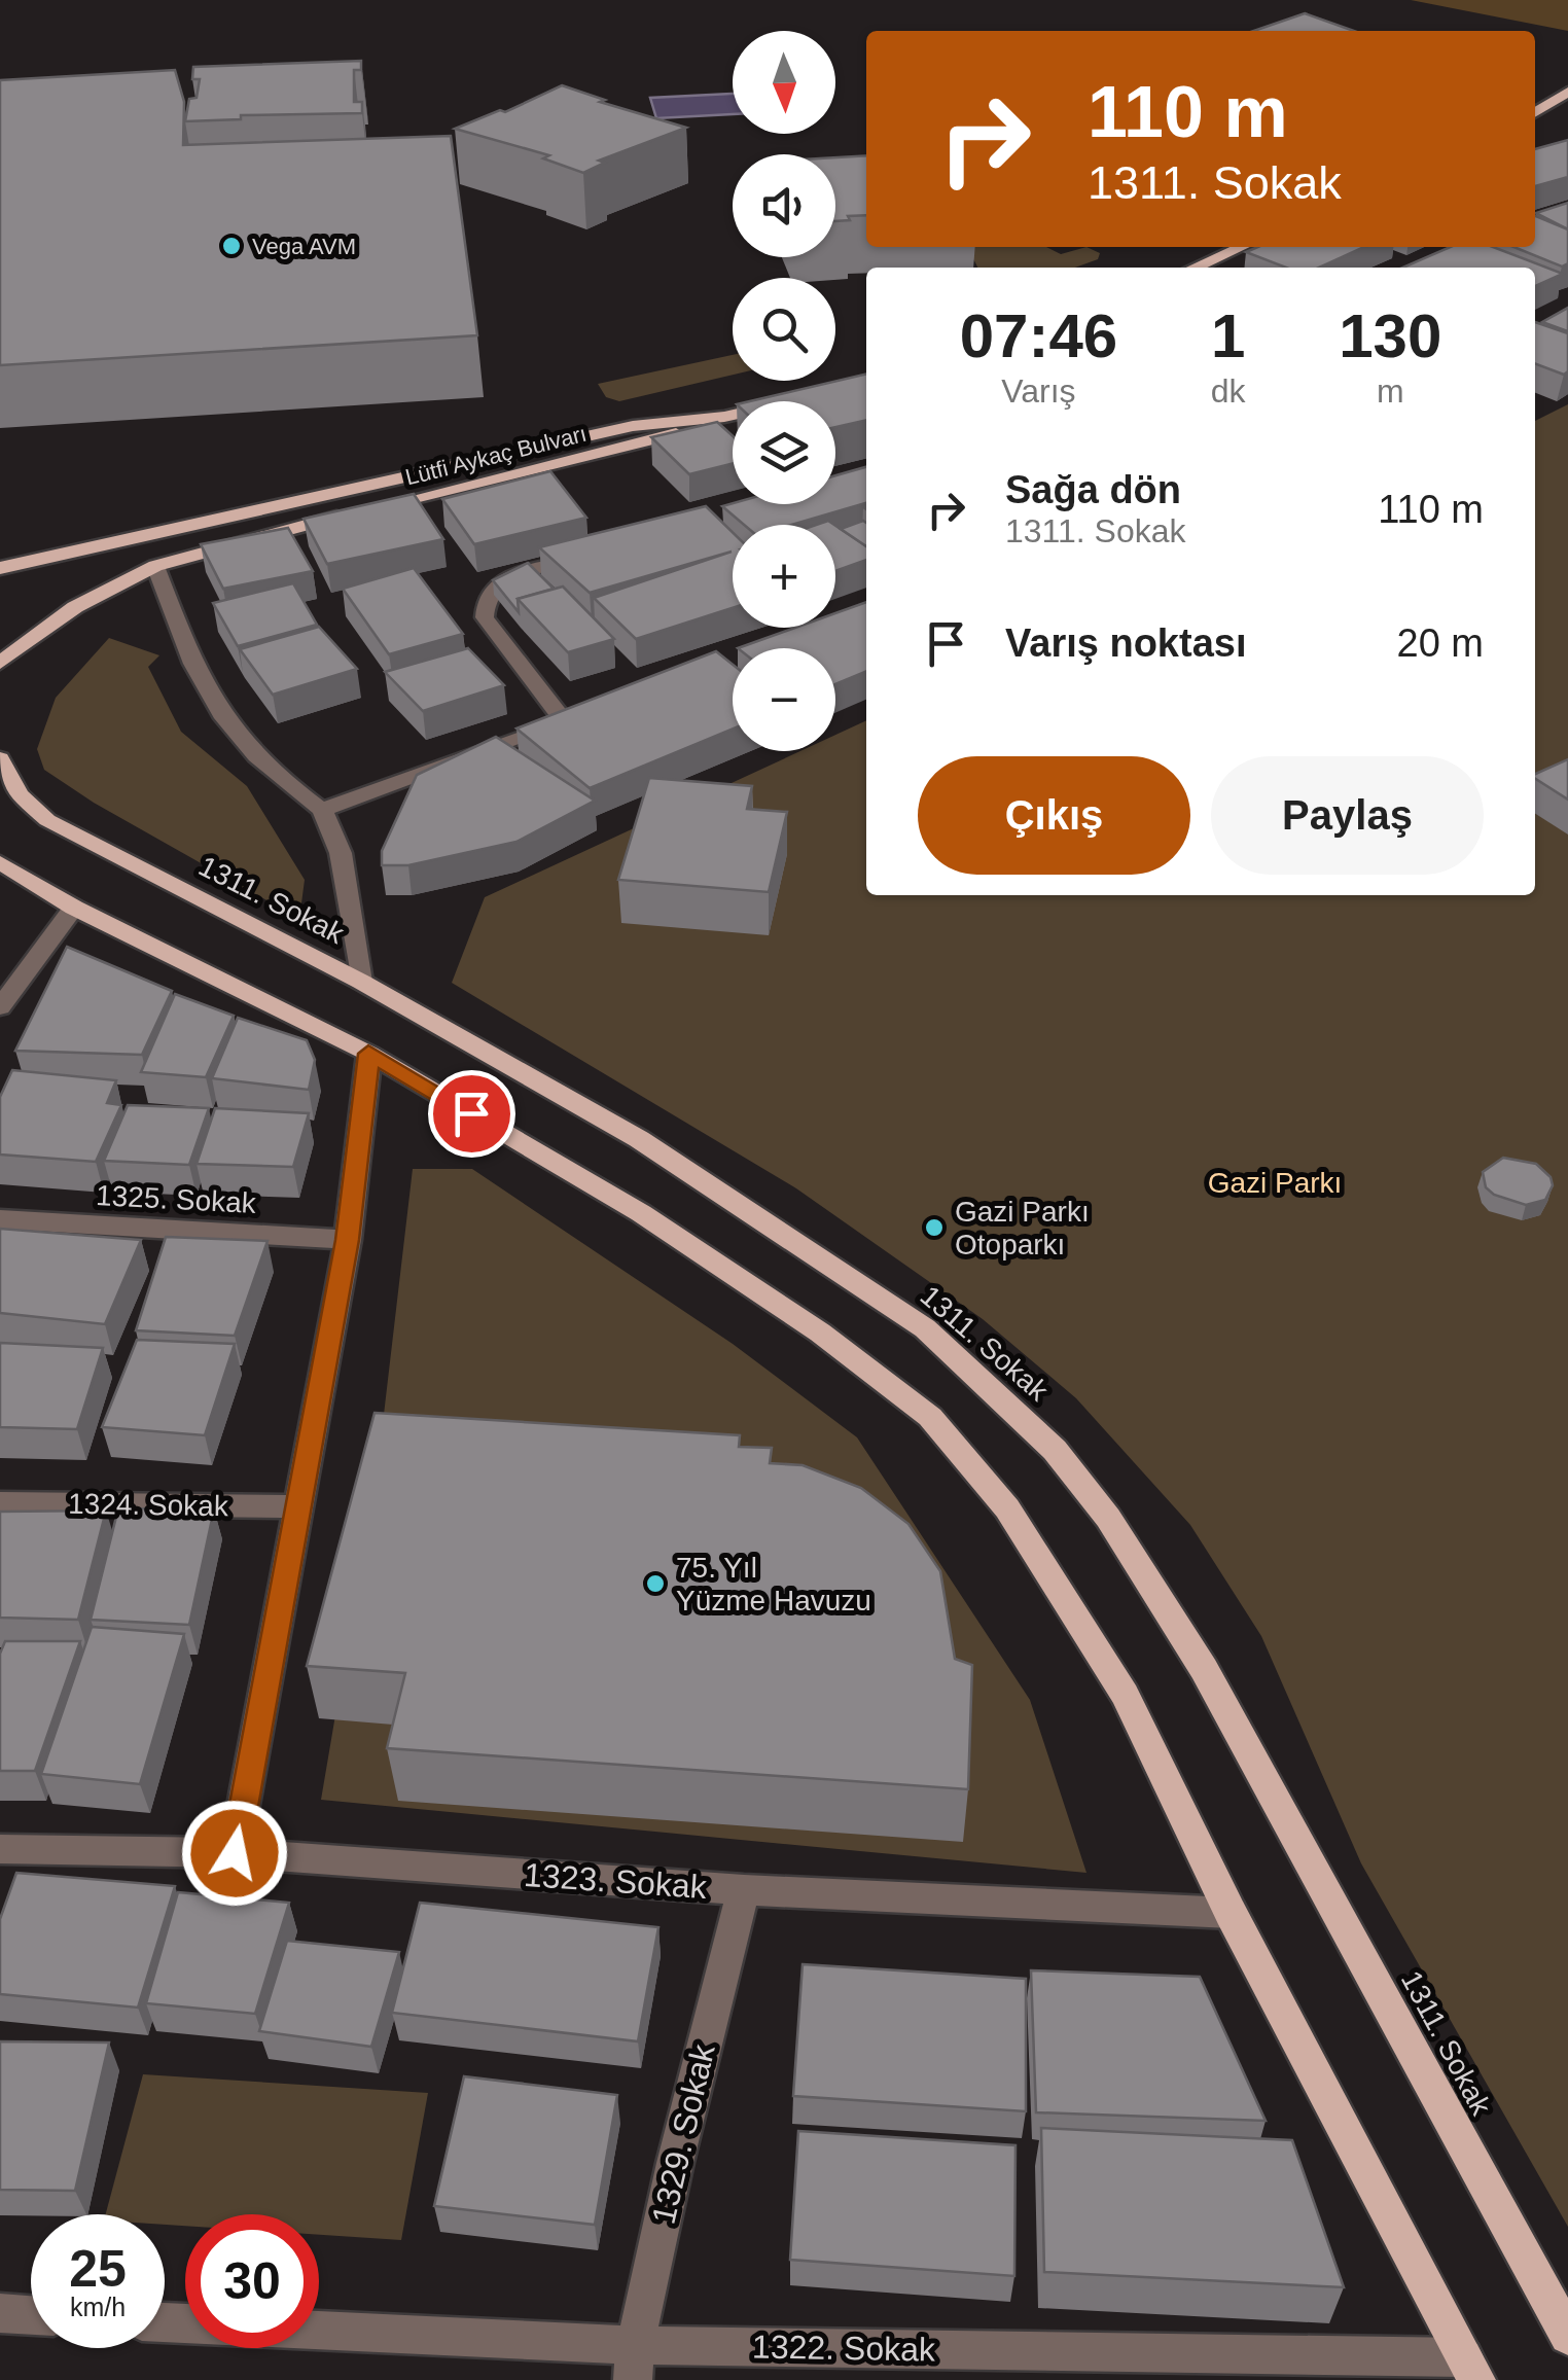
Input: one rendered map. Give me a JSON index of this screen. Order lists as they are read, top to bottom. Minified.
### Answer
{"streets":{"main road":["Lütfi Aykaç Bulvarı","1311. Sokak"],"street":["1325. Sokak","1324. Sokak","1323. Sokak","1329. Sokak","1322. Sokak"]},"crossings":[["1323. Sokak","1329. Sokak"],["1329. Sokak","1322. Sokak"]],"parks":["Gazi Parkı"],"places":["Vega AVM","Gazi Parkı Otoparkı","75. Yıl Yüzme Havuzu"],"north":"bottom","page":{"map_buttons":["+","−"],"turn":["110 m","1311. Sokak"],"eta":["07:46","Varış","1","dk","130","m"],"list":[{"name":"Sağa dön","note":"1311. Sokak","value":"110 m"},{"name":"Varış noktası","value":"20 m"}],"buttons":["Çıkış","Paylaş"],"speed":"25 km/h","limit":"30"}}
